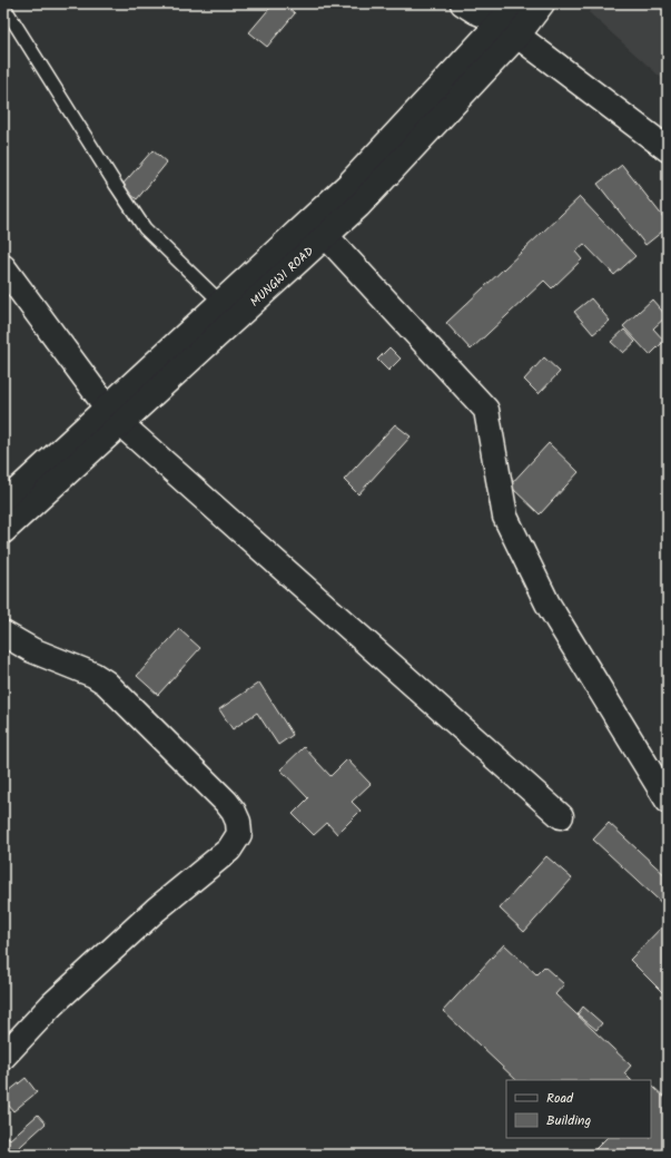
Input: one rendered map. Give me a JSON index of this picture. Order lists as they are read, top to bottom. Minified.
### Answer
{"streets":{"street":["MUNGWI ROAD"]},"legend":["Road","Building"]}
